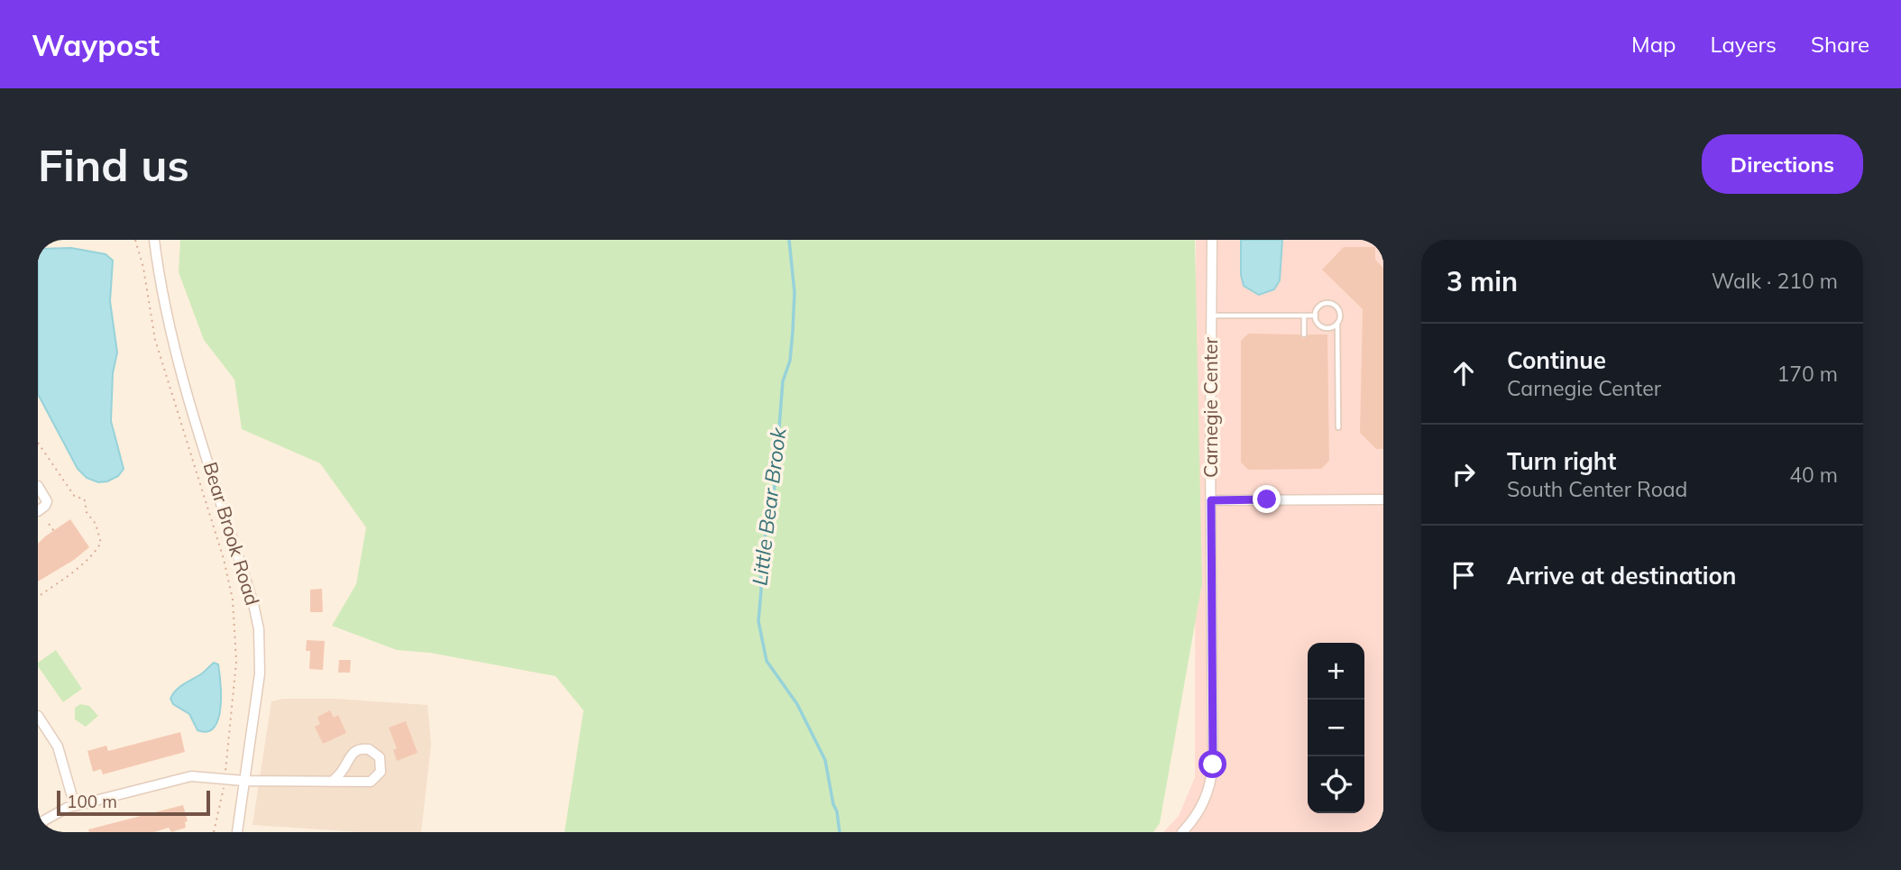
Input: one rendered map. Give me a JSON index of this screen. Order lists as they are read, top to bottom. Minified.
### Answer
{"streets":{"street":["Carnegie Center","Bear Brook Road"]},"water":["Little Bear Brook"],"scale_bar":"100 m","page":{"header":"Waypost","nav":["Map","Layers","Share"],"buttons":"Directions","title":"Find us","heading":["3 min","Walk · 210 m"],"list":[["Continue","Carnegie Center","170 m"],["Turn right","South Center Road","40 m"],"Arrive at destination"],"map_buttons":["+","−"],"scale":"100 m"}}
